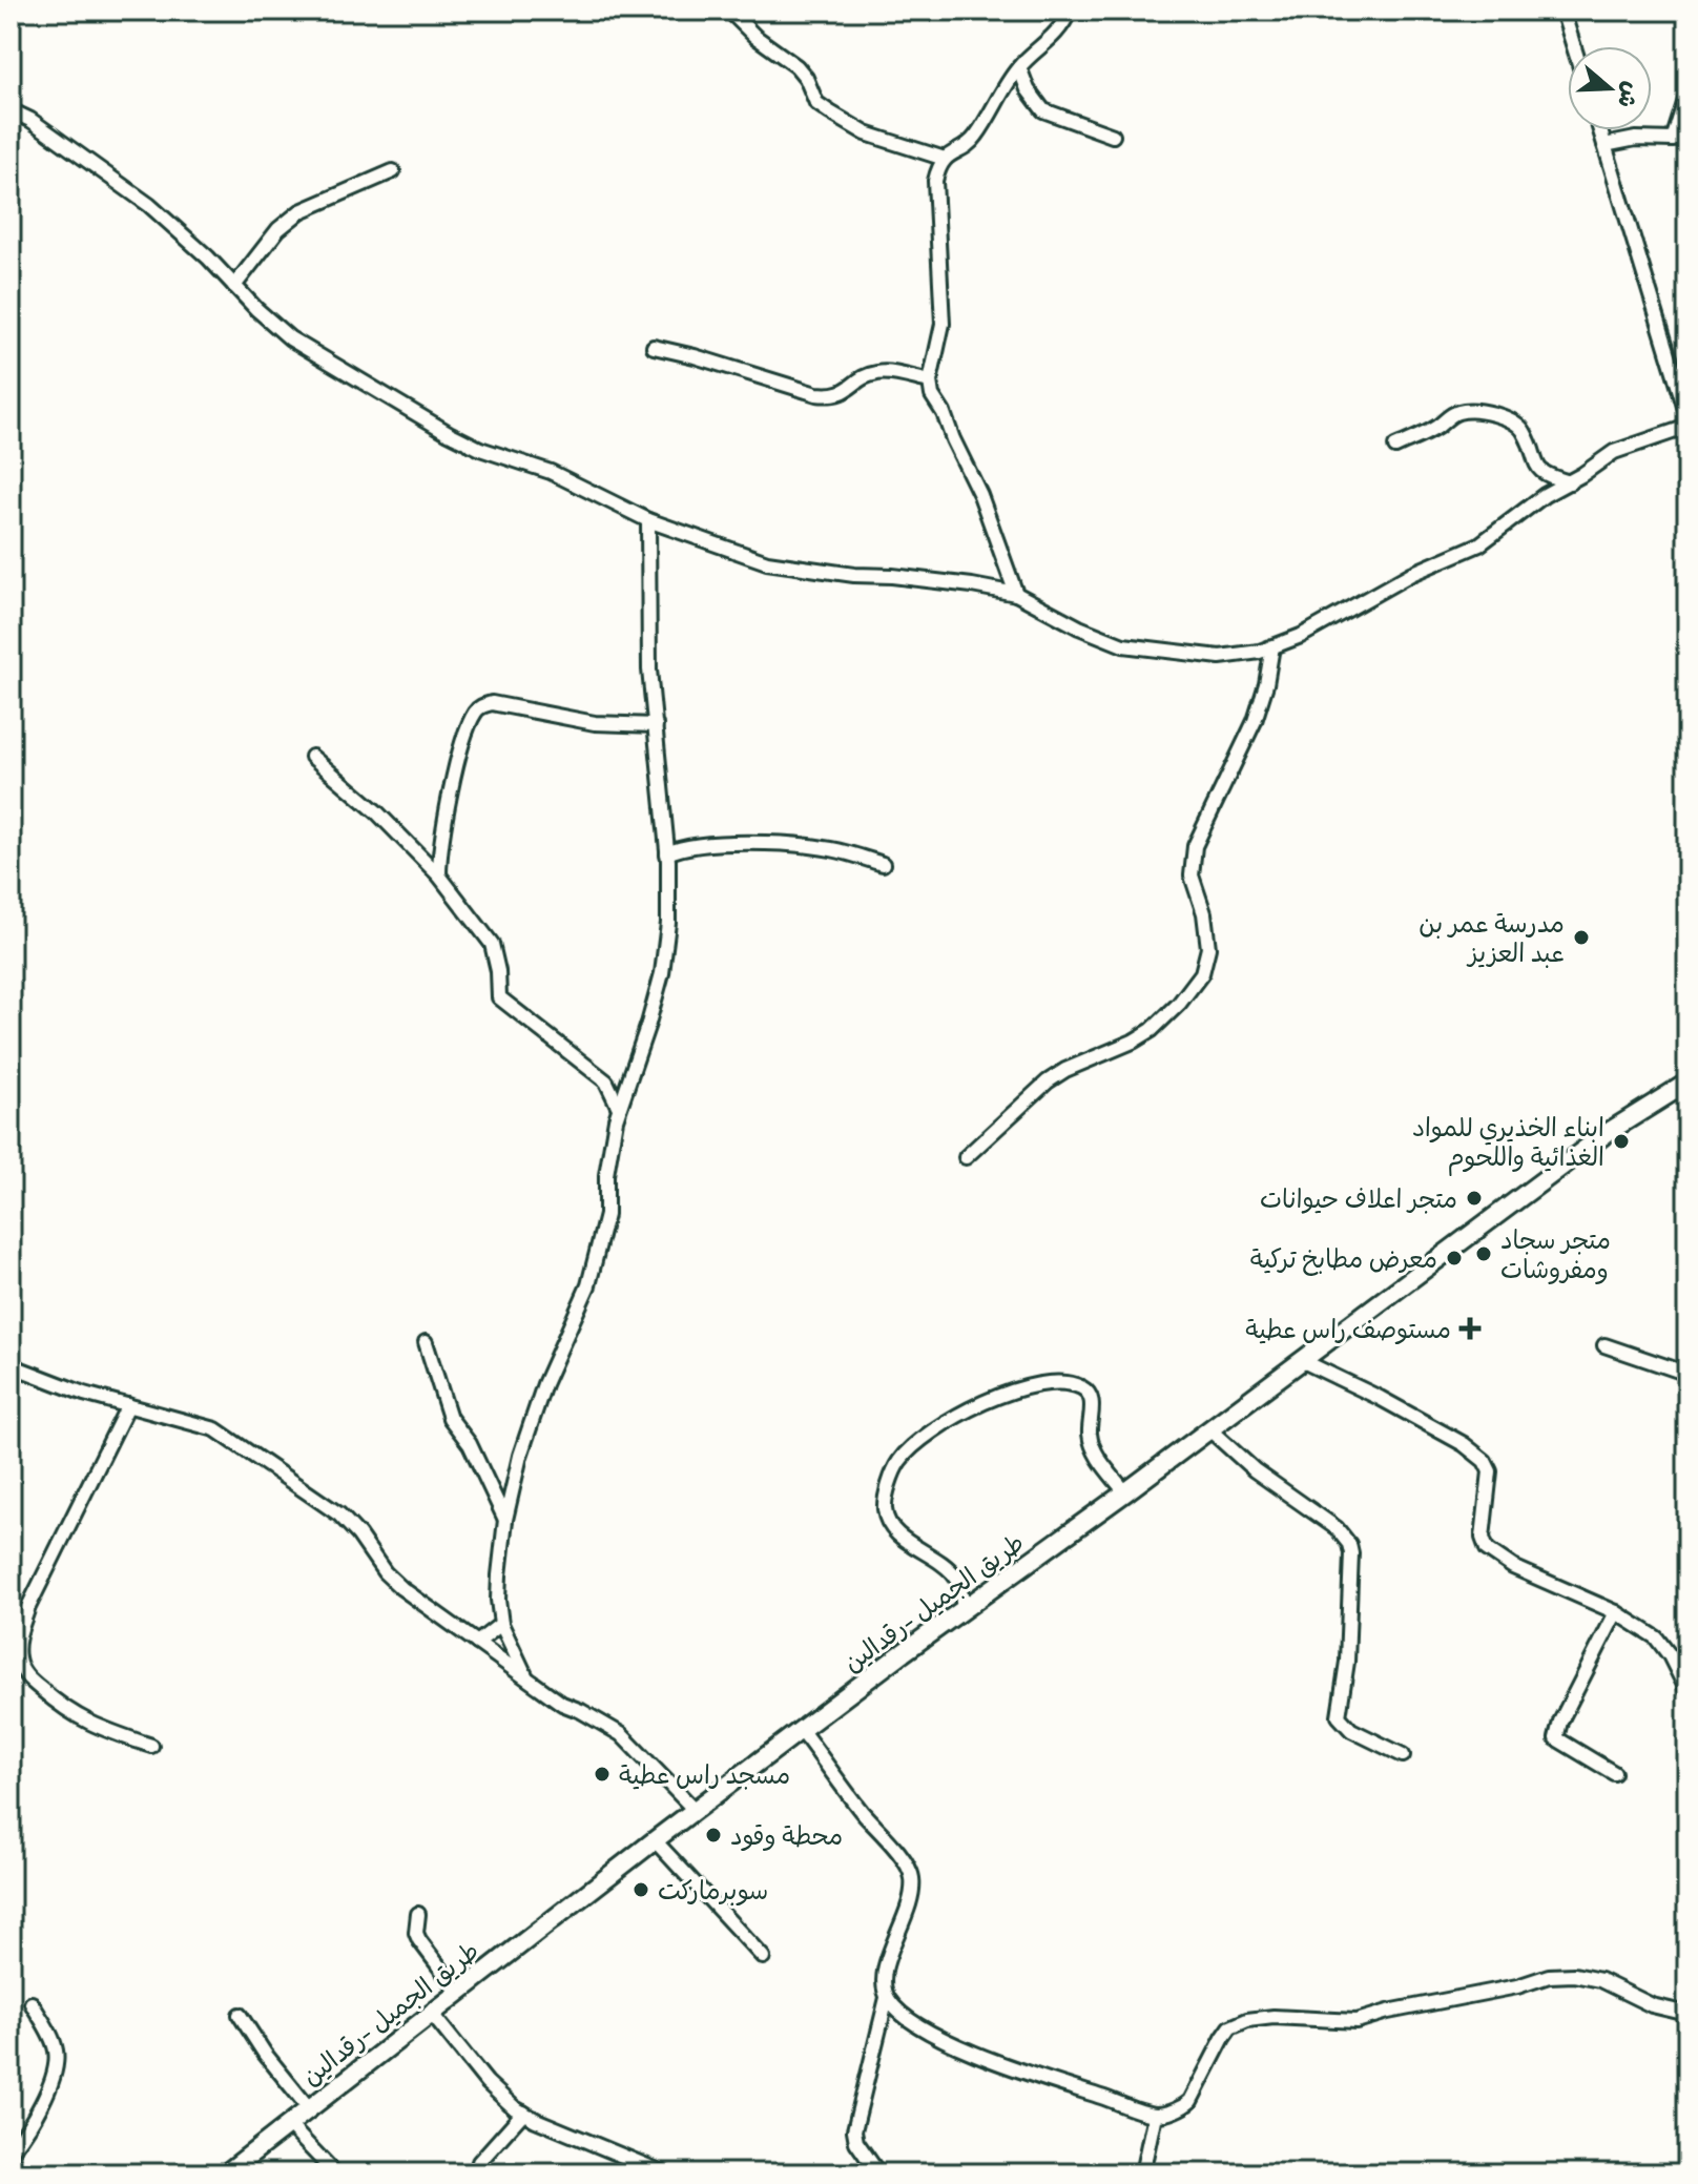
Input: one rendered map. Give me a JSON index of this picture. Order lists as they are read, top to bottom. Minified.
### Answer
{"streets":{"main road":["طريق الجميل -رقدالين"]},"places":{"other":["مدرسة عمر بن عبد العزيز","ابناء الخذيري للمواد الغذائية واللحوم","متجر اعلاف حيوانات","متجر سجاد ومفروشات","معرض مطابخ تركية","مسجد راس عطية","محطة وقود","سوبرماركت"],"health":["مستوصف راس عطية"]},"north":"right"}
